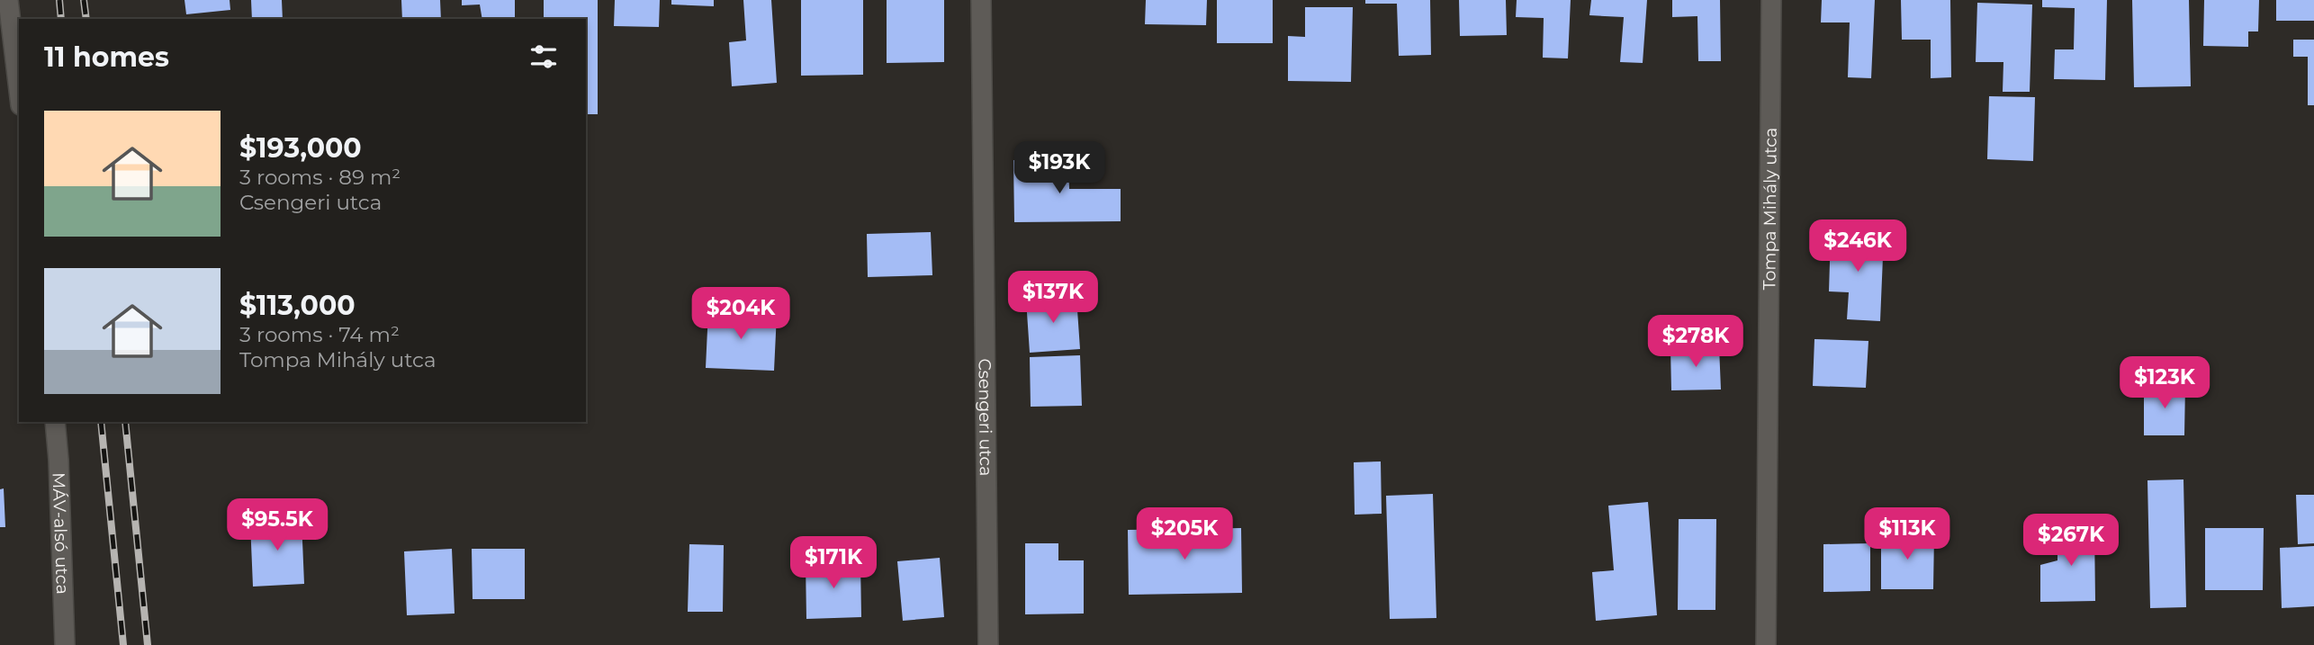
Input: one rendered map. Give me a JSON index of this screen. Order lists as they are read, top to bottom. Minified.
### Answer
{"streets":{"street":["Tompa Mihály utca","Csengeri utca","MÁV-alsó utca"]},"page":{"heading":"11 homes","list":[{"name":"$193,000","note":"3 rooms · 89 m² · Csengeri utca"},{"name":"$113,000","note":"3 rooms · 74 m² · Tompa Mihály utca"}],"price":["$193K","$246K","$137K","$204K","$278K","$123K","$95.5K","$205K","$113K","$267K","$171K"]}}
